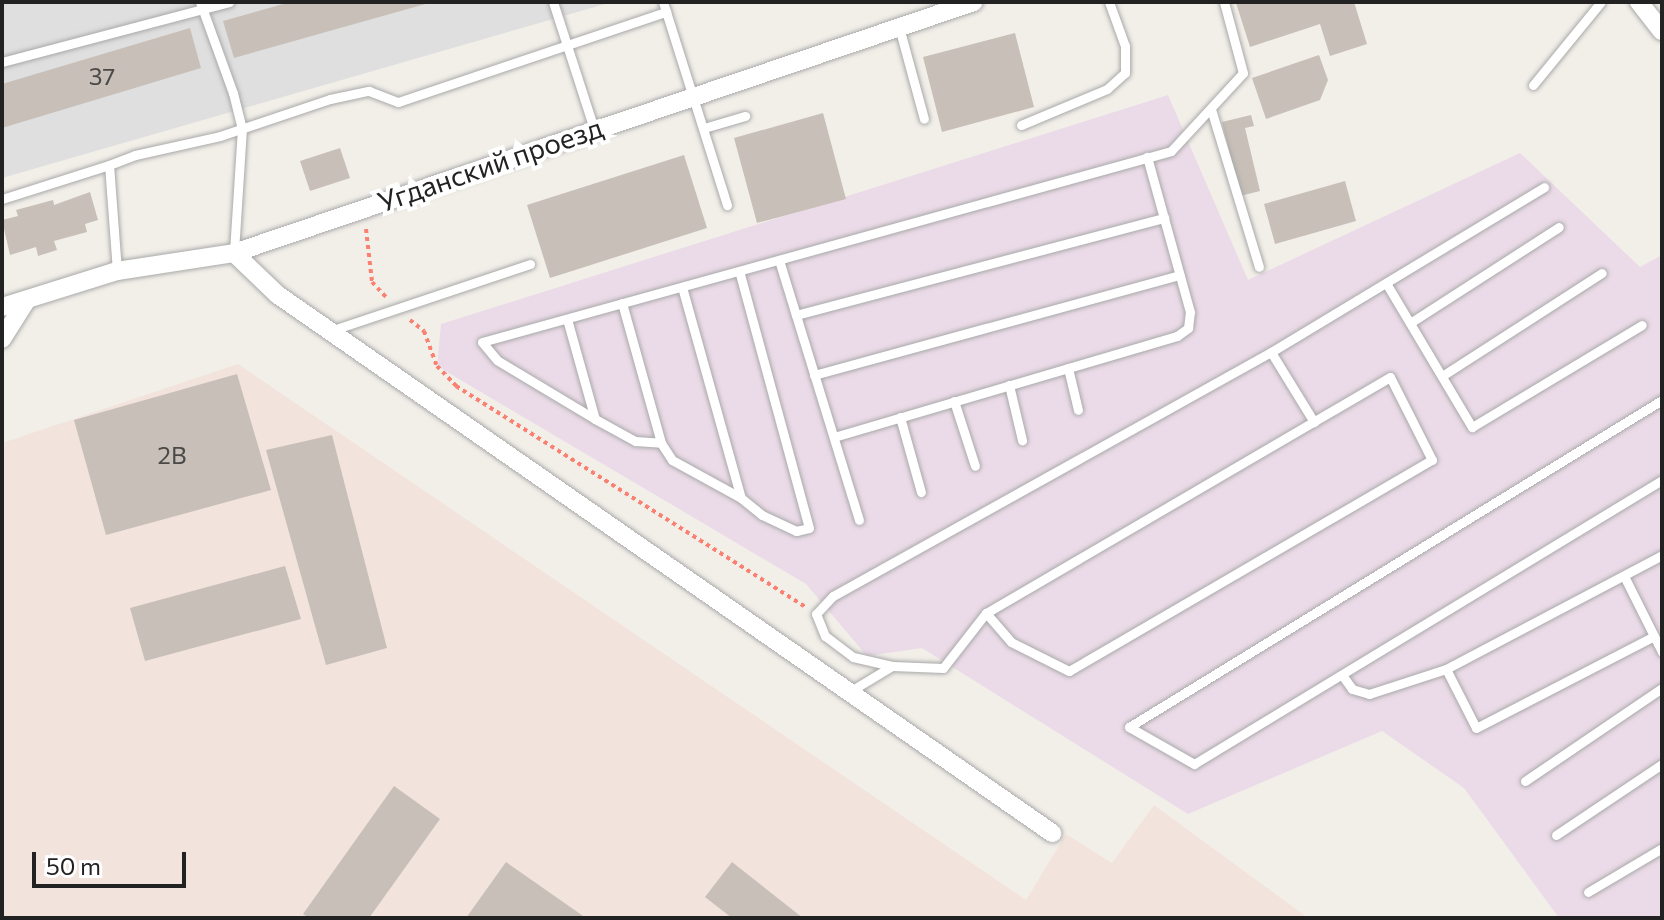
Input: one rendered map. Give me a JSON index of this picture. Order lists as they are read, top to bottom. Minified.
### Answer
{"streets":{"street":["Угданский проезд"]},"house_numbers":["37","2В"],"scale_bar":"50 m"}
